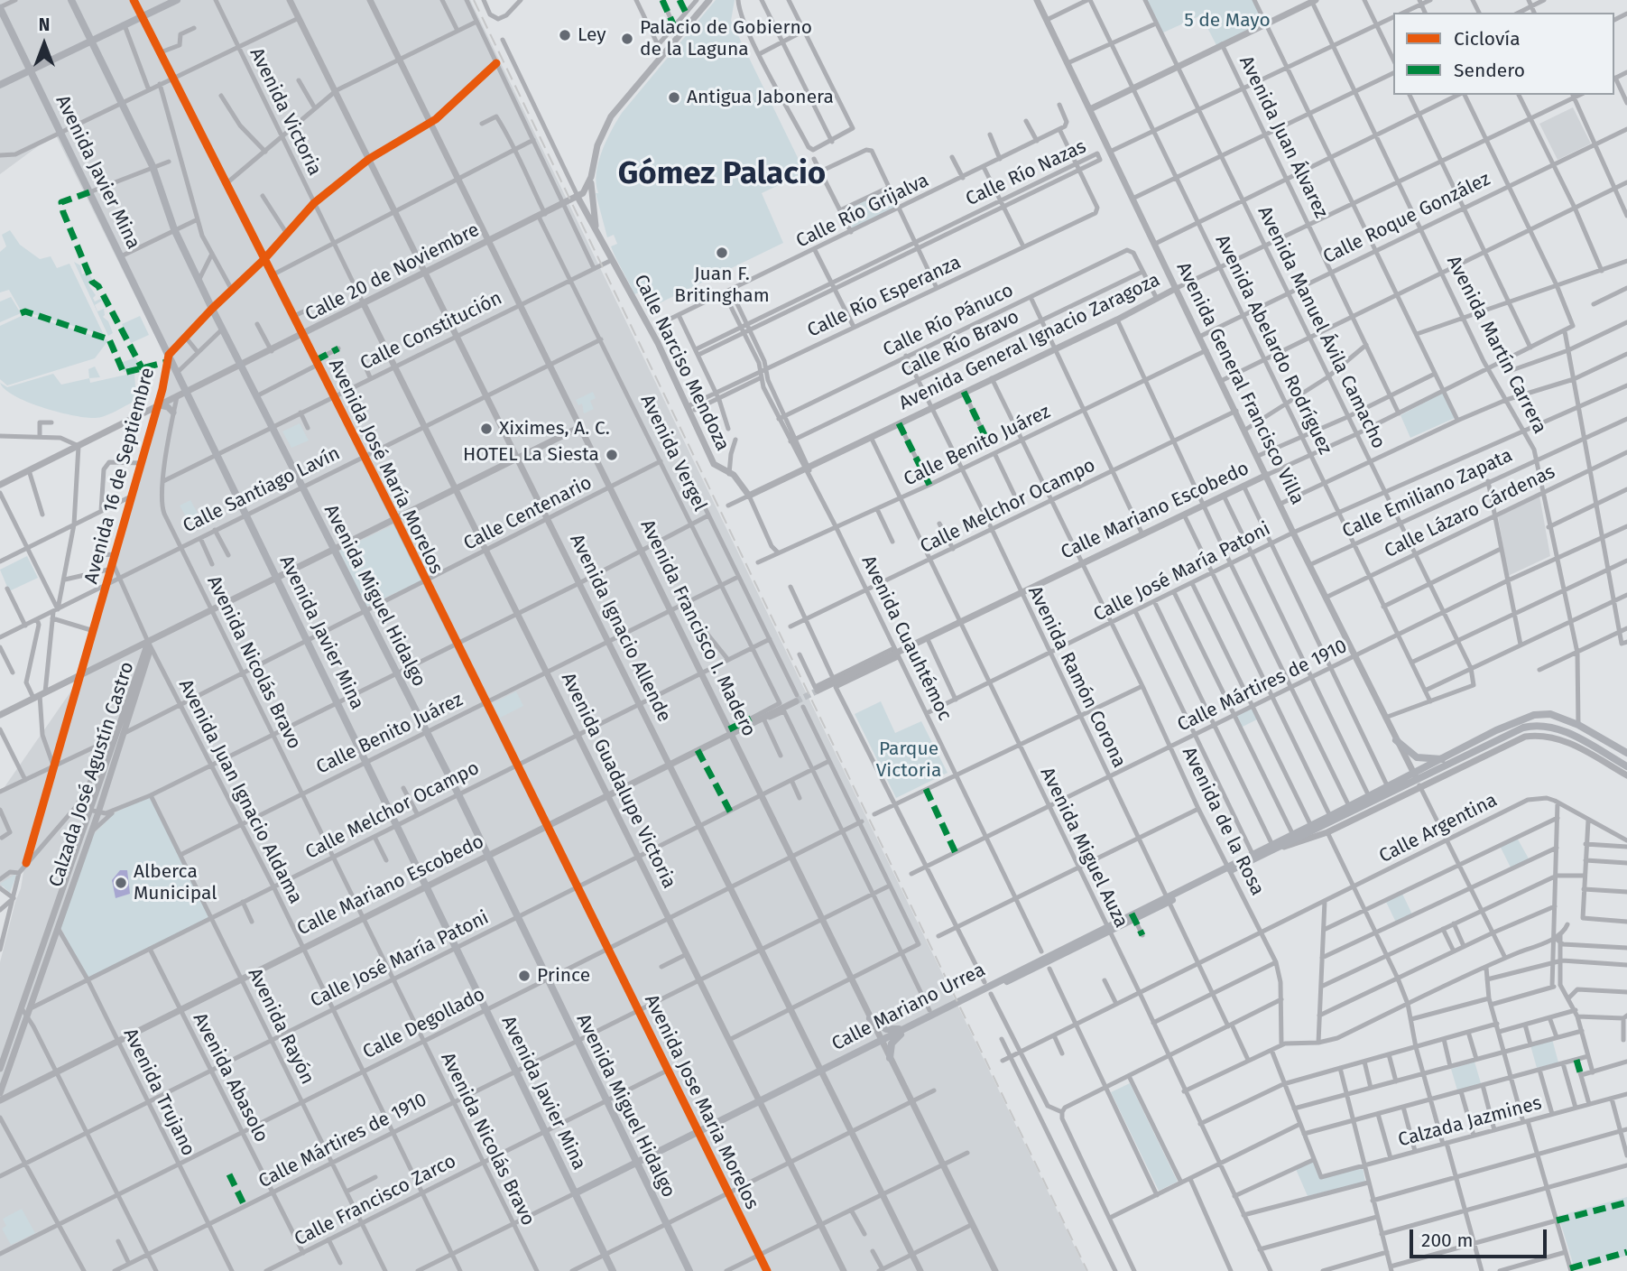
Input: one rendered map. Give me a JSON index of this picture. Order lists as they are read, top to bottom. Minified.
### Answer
{"streets":{"main road":["Avenida Javier Mina","Calle 20 de Noviembre","Avenida General Ignacio Zaragoza","Calle Narciso Mendoza","Avenida General Francisco Villa","Avenida José María Morelos","Calle Mariano Escobedo","Avenida Miguel Hidalgo","Avenida Ignacio Allende","Avenida Francisco I. Madero","Calzada José Agustín Castro","Avenida Guadalupe Victoria","Calle Mariano Urrea","Avenida Jose Maria Morelos"],"street":["Avenida Victoria","Avenida Juan Álvarez","Calle Río Nazas","Calle Río Grijalva","Calle Roque González","Calle Río Esperanza","Calle Río Pánuco","Avenida Manuel Ávila Camacho","Calle Constitución","Calle Río Bravo","Avenida Abelardo Rodríguez","Avenida Martín Carrera","Calle Benito Juárez","Avenida Vergel","Avenida 16 de Septiembre","Calle Santiago Lavín","Calle Emiliano Zapata","Calle Melchor Ocampo","Calle Lázaro Cárdenas","Calle Centenario","Calle José María Patoni","Avenida Cuauhtémoc","Avenida Nicolás Bravo","Avenida Ramón Corona","Calle Mártires de 1910","Avenida Juan Ignacio Aldama","Avenida de la Rosa","Calle Argentina","Avenida Miguel Auza","Calle Degollado","Avenida Rayón","Avenida Abasolo","Avenida Trujano","Calzada Jazmines","Calle Francisco Zarco"]},"crossings":[["Avenida Victoria","Calle 20 de Noviembre"],["Avenida Victoria","Avenida 16 de Septiembre"],["Avenida Victoria","Avenida Guadalupe Victoria"],["Avenida Juan Álvarez","Calle Roque González"],["Avenida Juan Álvarez","Avenida General Ignacio Zaragoza"],["Avenida Juan Álvarez","Calle Mariano Escobedo"],["Avenida Javier Mina","Calle 20 de Noviembre"],["Avenida Javier Mina","Calle Constitución"],["Avenida Javier Mina","Calle Benito Juárez"],["Avenida Javier Mina","Avenida 16 de Septiembre"],["Avenida Javier Mina","Calle Santiago Lavín"],["Avenida Javier Mina","Calle Melchor Ocampo"],["Avenida Javier Mina","Calle Mariano Escobedo"],["Avenida Javier Mina","Calle Centenario"],["Avenida Javier Mina","Calle José María Patoni"],["Avenida Javier Mina","Calle Mártires de 1910"],["Avenida Javier Mina","Calle Mariano Urrea"],["Avenida Javier Mina","Calle Degollado"],["Avenida Javier Mina","Calle Francisco Zarco"],["Calle Río Nazas","Calle Río Esperanza"],["Calle Roque González","Avenida Manuel Ávila Camacho"],["Calle Roque González","Avenida Abelardo Rodríguez"],["Calle Roque González","Avenida Martín Carrera"],["Calle Roque González","Avenida General Francisco Villa"],["Calle 20 de Noviembre","Calle Narciso Mendoza"],["Calle 20 de Noviembre","Avenida Vergel"],["Calle 20 de Noviembre","Avenida José María Morelos"],["Calle 20 de Noviembre","Avenida 16 de Septiembre"],["Calle 20 de Noviembre","Avenida Miguel Hidalgo"],["Calle 20 de Noviembre","Avenida Ignacio Allende"],["Calle 20 de Noviembre","Avenida Francisco I. Madero"],["Calle 20 de Noviembre","Avenida Nicolás Bravo"],["Calle 20 de Noviembre","Avenida Guadalupe Victoria"],["Calle Río Esperanza","Calle Narciso Mendoza"],["Calle Río Esperanza","Avenida Cuauhtémoc"],["Calle Río Pánuco","Calle Río Bravo"],["Calle Río Pánuco","Avenida Cuauhtémoc"],["Calle Río Pánuco","Avenida Ramón Corona"],["Avenida Manuel Ávila Camacho","Avenida General Ignacio Zaragoza"],["Avenida Manuel Ávila Camacho","Avenida Abelardo Rodríguez"],["Avenida Manuel Ávila Camacho","Calle Emiliano Zapata"],["Avenida Manuel Ávila Camacho","Calle Mariano Escobedo"],["Avenida Manuel Ávila Camacho","Calle Lázaro Cárdenas"],["Avenida Manuel Ávila Camacho","Calle José María Patoni"],["Avenida Manuel Ávila Camacho","Calle Mártires de 1910"],["Calle Constitución","Calle Narciso Mendoza"],["Calle Constitución","Avenida Vergel"],["Calle Constitución","Avenida José María Morelos"],["Calle Constitución","Avenida Miguel Hidalgo"],["Calle Constitución","Avenida Ignacio Allende"],["Calle Constitución","Avenida Francisco I. Madero"],["Calle Constitución","Avenida Nicolás Bravo"],["Calle Constitución","Avenida Guadalupe Victoria"],["Avenida General Ignacio Zaragoza","Avenida Abelardo Rodríguez"],["Avenida General Ignacio Zaragoza","Avenida Martín Carrera"],["Avenida General Ignacio Zaragoza","Calle Narciso Mendoza"],["Avenida General Ignacio Zaragoza","Avenida General Francisco Villa"],["Avenida General Ignacio Zaragoza","Avenida Cuauhtémoc"],["Avenida General Ignacio Zaragoza","Avenida Ramón Corona"],["Avenida General Ignacio Zaragoza","Avenida de la Rosa"],["Avenida General Ignacio Zaragoza","Avenida Miguel Auza"],["Calle Río Bravo","Avenida Cuauhtémoc"],["Calle Río Bravo","Avenida Ramón Corona"],["Avenida Abelardo Rodríguez","Calle Emiliano Zapata"],["Avenida Abelardo Rodríguez","Calle Mariano Escobedo"],["Avenida Abelardo Rodríguez","Calle Lázaro Cárdenas"],["Avenida Abelardo Rodríguez","Calle José María Patoni"],["Avenida Abelardo Rodríguez","Calle Mártires de 1910"],["Avenida Martín Carrera","Calle Emiliano Zapata"],["Avenida Martín Carrera","Calle Mariano Escobedo"],["Avenida Martín Carrera","Calle Lázaro Cárdenas"],["Avenida Martín Carrera","Calle José María Patoni"],["Avenida Martín Carrera","Calle Mártires de 1910"],["Avenida General Francisco Villa","Calle Benito Juárez"],["Avenida General Francisco Villa","Calle Emiliano Zapata"],["Avenida General Francisco Villa","Calle Melchor Ocampo"],["Avenida General Francisco Villa","Calle Mariano Escobedo"],["Avenida General Francisco Villa","Calle Lázaro Cárdenas"],["Avenida General Francisco Villa","Calle José María Patoni"],["Avenida General Francisco Villa","Calle Mártires de 1910"],["Avenida General Francisco Villa","Calle Mariano Urrea"],["Calle Benito Juárez","Avenida Vergel"],["Calle Benito Juárez","Avenida José María Morelos"],["Calle Benito Juárez","Avenida Miguel Hidalgo"],["Calle Benito Juárez","Avenida Ignacio Allende"],["Calle Benito Juárez","Avenida Francisco I. Madero"],["Calle Benito Juárez","Avenida Cuauhtémoc"],["Calle Benito Juárez","Avenida Nicolás Bravo"],["Calle Benito Juárez","Avenida Ramón Corona"],["Calle Benito Juárez","Avenida Guadalupe Victoria"],["Calle Benito Juárez","Avenida Juan Ignacio Aldama"],["Calle Benito Juárez","Avenida de la Rosa"],["Calle Benito Juárez","Avenida Miguel Auza"],["Calle Benito Juárez","Avenida Rayón"],["Avenida Vergel","Calle Santiago Lavín"],["Avenida Vergel","Calle Melchor Ocampo"],["Avenida Vergel","Calle Centenario"],["Avenida José María Morelos","Avenida 16 de Septiembre"],["Avenida José María Morelos","Calle Santiago Lavín"],["Avenida José María Morelos","Calle Melchor Ocampo"],["Avenida José María Morelos","Calle Mariano Escobedo"],["Avenida José María Morelos","Calle Centenario"],["Avenida José María Morelos","Calle José María Patoni"],["Avenida José María Morelos","Calle Degollado"],["Avenida José María Morelos","Avenida Jose Maria Morelos"],["Avenida 16 de Septiembre","Calle Santiago Lavín"],["Avenida 16 de Septiembre","Calle Centenario"],["Avenida 16 de Septiembre","Avenida Miguel Hidalgo"],["Avenida 16 de Septiembre","Avenida Ignacio Allende"],["Avenida 16 de Septiembre","Avenida Francisco I. Madero"],["Avenida 16 de Septiembre","Avenida Juan Ignacio Aldama"],["Calle Santiago Lavín","Avenida Miguel Hidalgo"],["Calle Santiago Lavín","Avenida Ignacio Allende"],["Calle Santiago Lavín","Avenida Francisco I. Madero"],["Calle Santiago Lavín","Avenida Nicolás Bravo"],["Calle Santiago Lavín","Avenida Guadalupe Victoria"],["Calle Santiago Lavín","Avenida Juan Ignacio Aldama"],["Calle Melchor Ocampo","Avenida Miguel Hidalgo"],["Calle Melchor Ocampo","Avenida Ignacio Allende"],["Calle Melchor Ocampo","Avenida Francisco I. Madero"],["Calle Melchor Ocampo","Avenida Cuauhtémoc"],["Calle Melchor Ocampo","Avenida Nicolás Bravo"],["Calle Melchor Ocampo","Avenida Ramón Corona"],["Calle Melchor Ocampo","Calzada José Agustín Castro"],["Calle Melchor Ocampo","Avenida Guadalupe Victoria"],["Calle Melchor Ocampo","Avenida Juan Ignacio Aldama"],["Calle Melchor Ocampo","Avenida de la Rosa"],["Calle Melchor Ocampo","Avenida Miguel Auza"],["Calle Melchor Ocampo","Avenida Rayón"],["Calle Melchor Ocampo","Avenida Abasolo"],["Calle Melchor Ocampo","Avenida Trujano"],["Calle Mariano Escobedo","Avenida Miguel Hidalgo"],["Calle Mariano Escobedo","Avenida Ignacio Allende"],["Calle Mariano Escobedo","Avenida Francisco I. Madero"],["Calle Mariano Escobedo","Avenida Cuauhtémoc"],["Calle Mariano Escobedo","Avenida Nicolás Bravo"],["Calle Mariano Escobedo","Avenida Ramón Corona"],["Calle Mariano Escobedo","Avenida Guadalupe Victoria"],["Calle Mariano Escobedo","Avenida Juan Ignacio Aldama"],["Calle Mariano Escobedo","Avenida de la Rosa"],["Calle Mariano Escobedo","Avenida Miguel Auza"],["Calle Mariano Escobedo","Avenida Rayón"],["Calle Mariano Escobedo","Avenida Abasolo"],["Calle Mariano Escobedo","Avenida Trujano"],["Calle Centenario","Avenida Miguel Hidalgo"],["Calle Centenario","Avenida Ignacio Allende"],["Calle Centenario","Avenida Francisco I. Madero"],["Calle Centenario","Avenida Nicolás Bravo"],["Calle Centenario","Calzada José Agustín Castro"],["Calle Centenario","Avenida Guadalupe Victoria"],["Calle Centenario","Avenida Juan Ignacio Aldama"],["Calle José María Patoni","Avenida Miguel Hidalgo"],["Calle José María Patoni","Avenida Ignacio Allende"],["Calle José María Patoni","Avenida Francisco I. Madero"],["Calle José María Patoni","Avenida Cuauhtémoc"],["Calle José María Patoni","Avenida Nicolás Bravo"],["Calle José María Patoni","Avenida Ramón Corona"],["Calle José María Patoni","Avenida Guadalupe Victoria"],["Calle José María Patoni","Avenida Juan Ignacio Aldama"],["Calle José María Patoni","Avenida de la Rosa"],["Calle José María Patoni","Avenida Miguel Auza"],["Calle José María Patoni","Avenida Rayón"],["Calle José María Patoni","Avenida Abasolo"],["Calle José María Patoni","Avenida Trujano"],["Avenida Miguel Hidalgo","Calle Mártires de 1910"],["Avenida Miguel Hidalgo","Calle Mariano Urrea"],["Avenida Miguel Hidalgo","Calle Degollado"],["Avenida Miguel Hidalgo","Calle Francisco Zarco"],["Avenida Ignacio Allende","Calle Mártires de 1910"],["Avenida Ignacio Allende","Calle Mariano Urrea"],["Avenida Ignacio Allende","Calle Degollado"],["Avenida Francisco I. Madero","Calle Mártires de 1910"],["Avenida Francisco I. Madero","Calle Mariano Urrea"],["Avenida Francisco I. Madero","Calle Degollado"],["Avenida Cuauhtémoc","Calle Mártires de 1910"],["Avenida Nicolás Bravo","Calle Mártires de 1910"],["Avenida Nicolás Bravo","Calle Mariano Urrea"],["Avenida Nicolás Bravo","Calle Degollado"],["Avenida Nicolás Bravo","Calle Francisco Zarco"],["Avenida Ramón Corona","Calle Mártires de 1910"],["Avenida Ramón Corona","Calle Argentina"],["Avenida Ramón Corona","Calle Mariano Urrea"],["Calle Mártires de 1910","Avenida Guadalupe Victoria"],["Calle Mártires de 1910","Avenida Juan Ignacio Aldama"],["Calle Mártires de 1910","Avenida de la Rosa"],["Calle Mártires de 1910","Avenida Miguel Auza"],["Calle Mártires de 1910","Avenida Rayón"],["Calle Mártires de 1910","Avenida Abasolo"],["Calle Mártires de 1910","Avenida Trujano"],["Calle Mártires de 1910","Avenida Jose Maria Morelos"],["Calzada José Agustín Castro","Avenida Juan Ignacio Aldama"],["Calzada José Agustín Castro","Avenida Trujano"],["Avenida Guadalupe Victoria","Calle Mariano Urrea"],["Avenida Guadalupe Victoria","Calle Degollado"],["Avenida Juan Ignacio Aldama","Calle Mariano Urrea"],["Avenida Juan Ignacio Aldama","Calle Degollado"],["Avenida Juan Ignacio Aldama","Calle Francisco Zarco"],["Avenida de la Rosa","Calle Argentina"],["Avenida de la Rosa","Calle Mariano Urrea"],["Calle Argentina","Avenida Miguel Auza"],["Avenida Miguel Auza","Calle Mariano Urrea"],["Calle Mariano Urrea","Avenida Jose Maria Morelos"],["Calle Degollado","Avenida Rayón"],["Calle Degollado","Avenida Abasolo"],["Calle Degollado","Avenida Trujano"],["Calle Degollado","Avenida Jose Maria Morelos"],["Avenida Rayón","Calle Francisco Zarco"],["Avenida Abasolo","Calle Francisco Zarco"],["Avenida Jose Maria Morelos","Calle Francisco Zarco"]],"districts":["Gómez Palacio"],"parks":["5 de Mayo","Parque Victoria"],"places":["Ley","Palacio de Gobierno de la Laguna","Antigua Jabonera","Juan F. Britingham","Xiximes, A. C.","HOTEL La Siesta","Alberca Municipal","Prince"],"legend":["Ciclovía","Sendero"],"scale_bar":"200 m","north":"top"}
